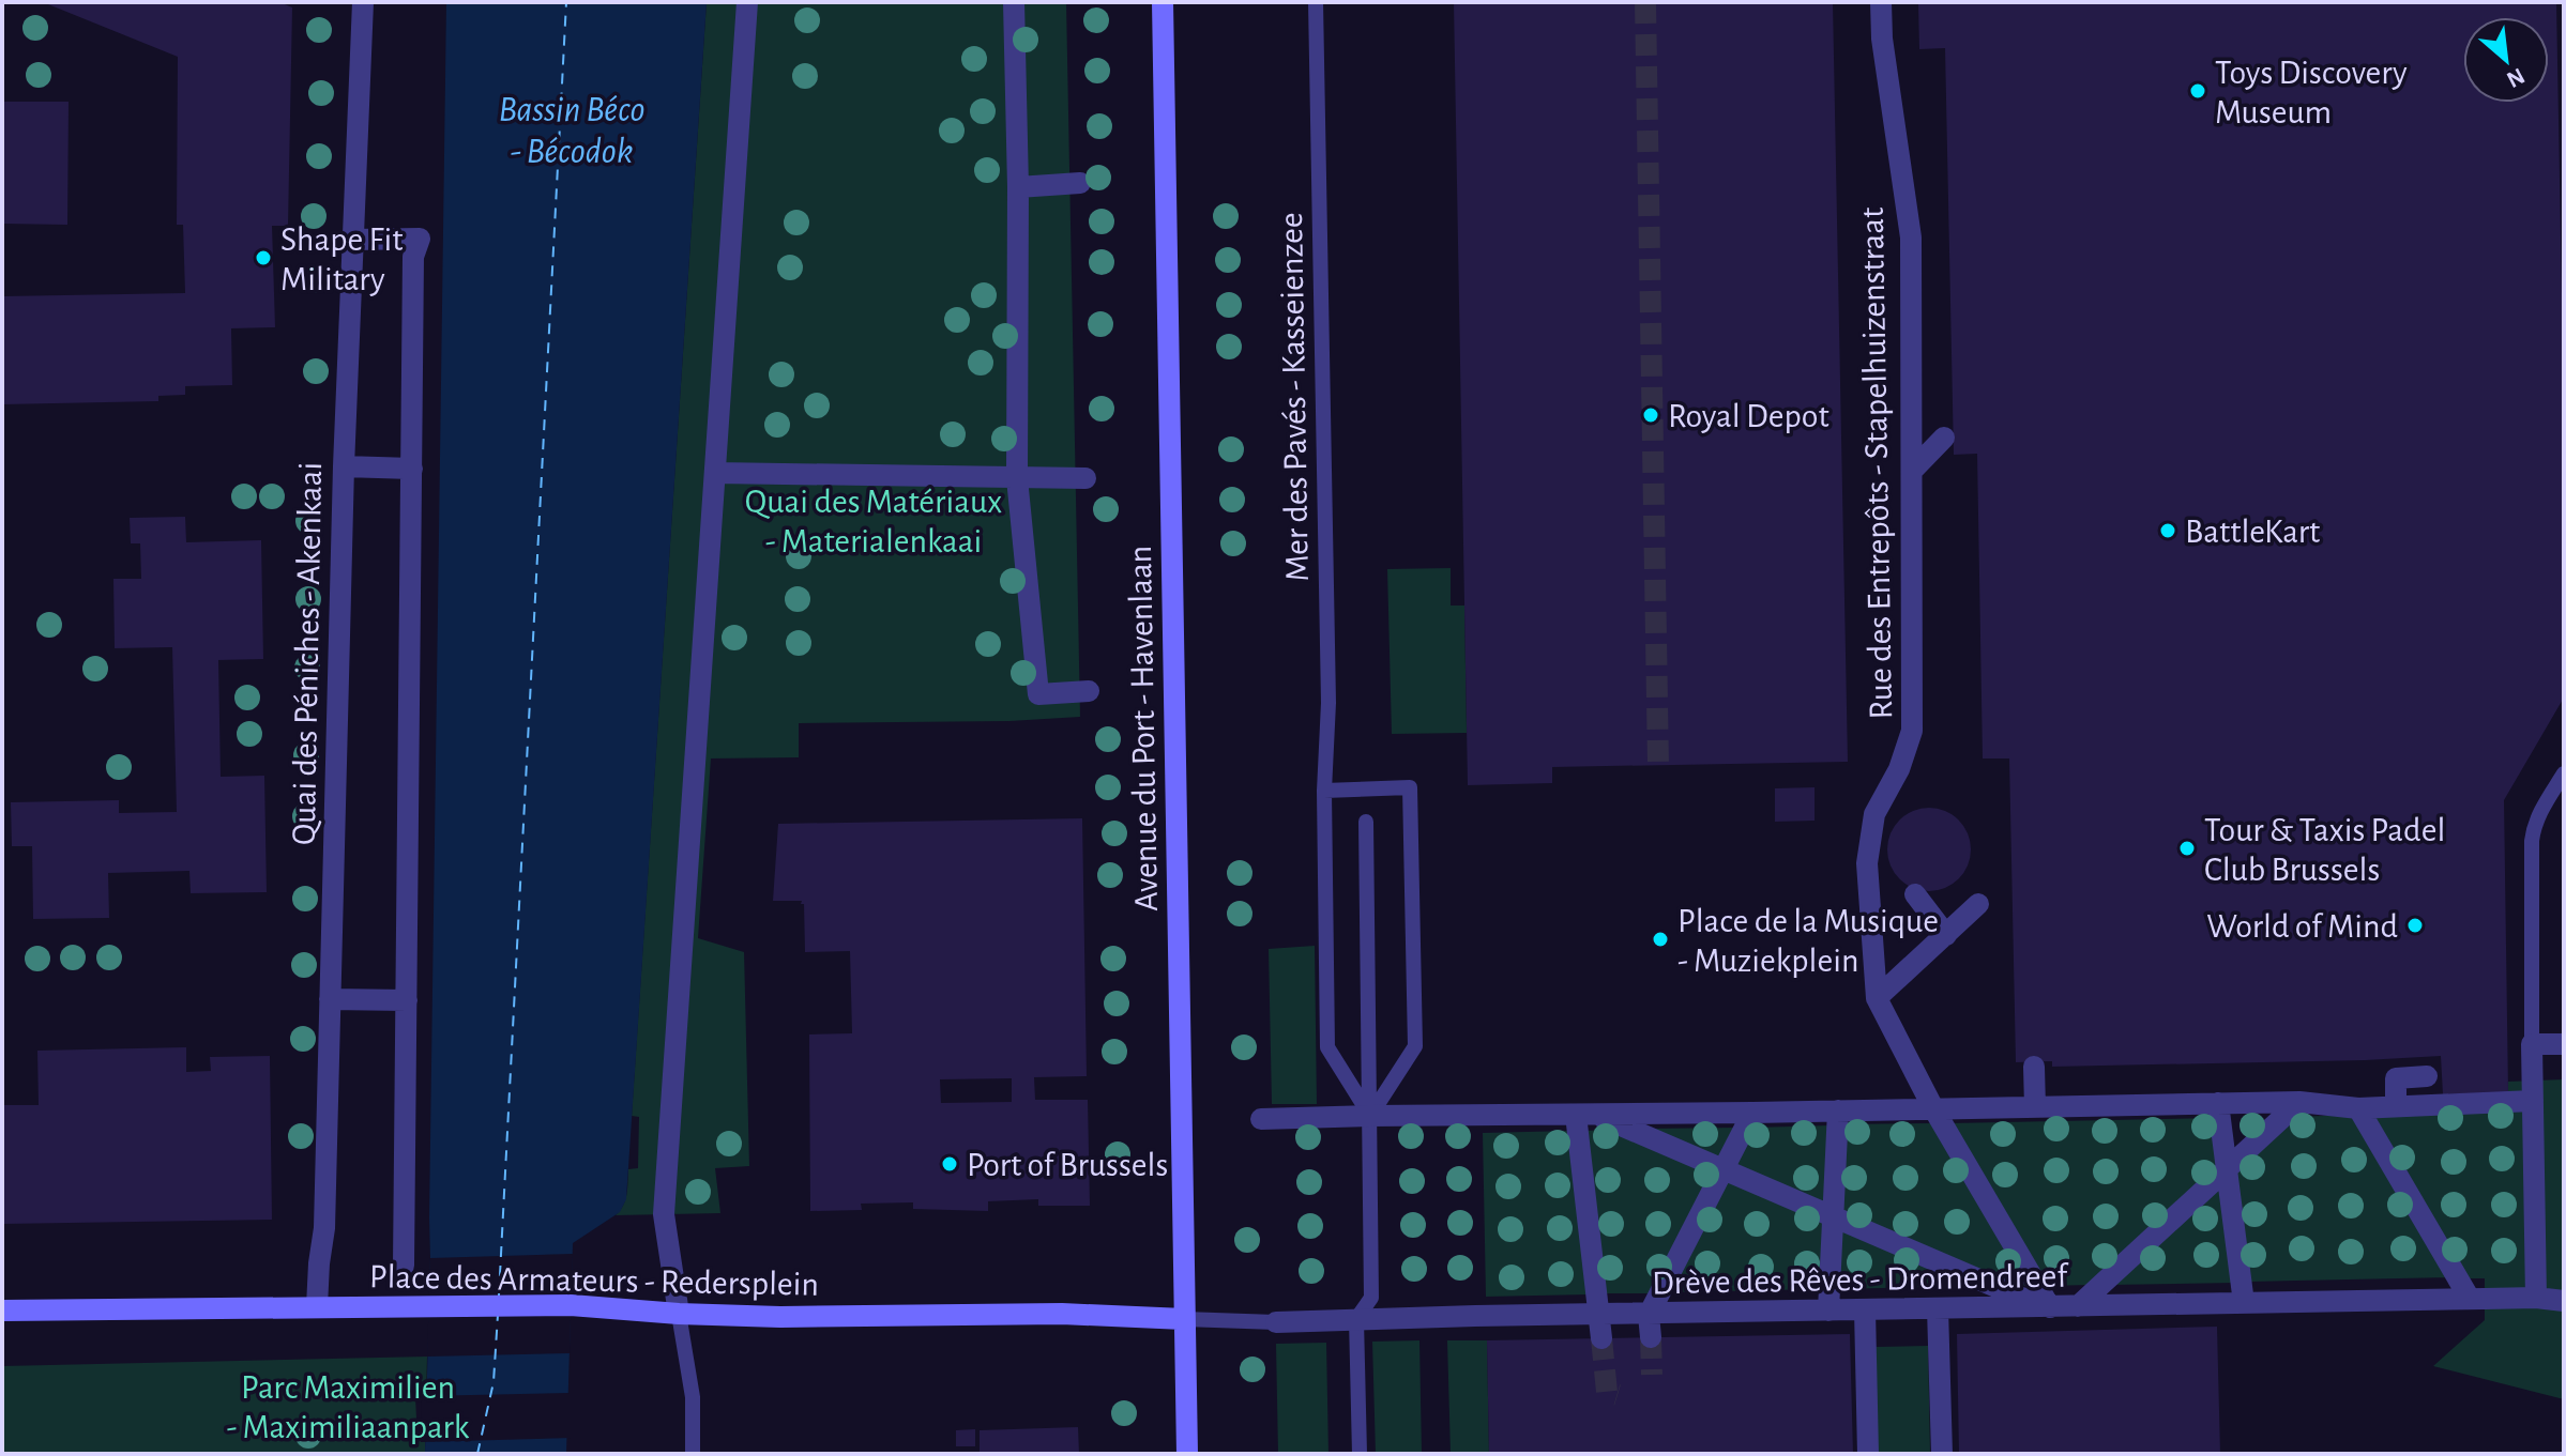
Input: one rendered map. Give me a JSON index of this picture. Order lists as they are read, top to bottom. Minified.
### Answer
{"streets":{"street":["Rue des Entrepôts - Stapelhuizenstraat","Quai des Péniches - Akenkaai","Avenue du Port - Havenlaan","Drève des Rêves - Dromendreef","Place des Armateurs - Redersplein"],"lane":["Mer des Pavés - Kasseienzee"]},"crossings":[["Rue des Entrepôts - Stapelhuizenstraat","Drève des Rêves - Dromendreef"],["Quai des Péniches - Akenkaai","Place des Armateurs - Redersplein"],["Avenue du Port - Havenlaan","Drève des Rêves - Dromendreef"],["Avenue du Port - Havenlaan","Place des Armateurs - Redersplein"],["Drève des Rêves - Dromendreef","Place des Armateurs - Redersplein"]],"water":["Bassin Béco - Bécodok"],"parks":["Quai des Matériaux - Materialenkaai","Parc Maximilien - Maximiliaanpark"],"places":["Toys Discovery Museum","Shape Fit Military","Royal Depot","BattleKart","Tour & Taxis Padel Club Brussels","World of Mind","Place de la Musique - Muziekplein","Port of Brussels"],"north":"bottom right"}
